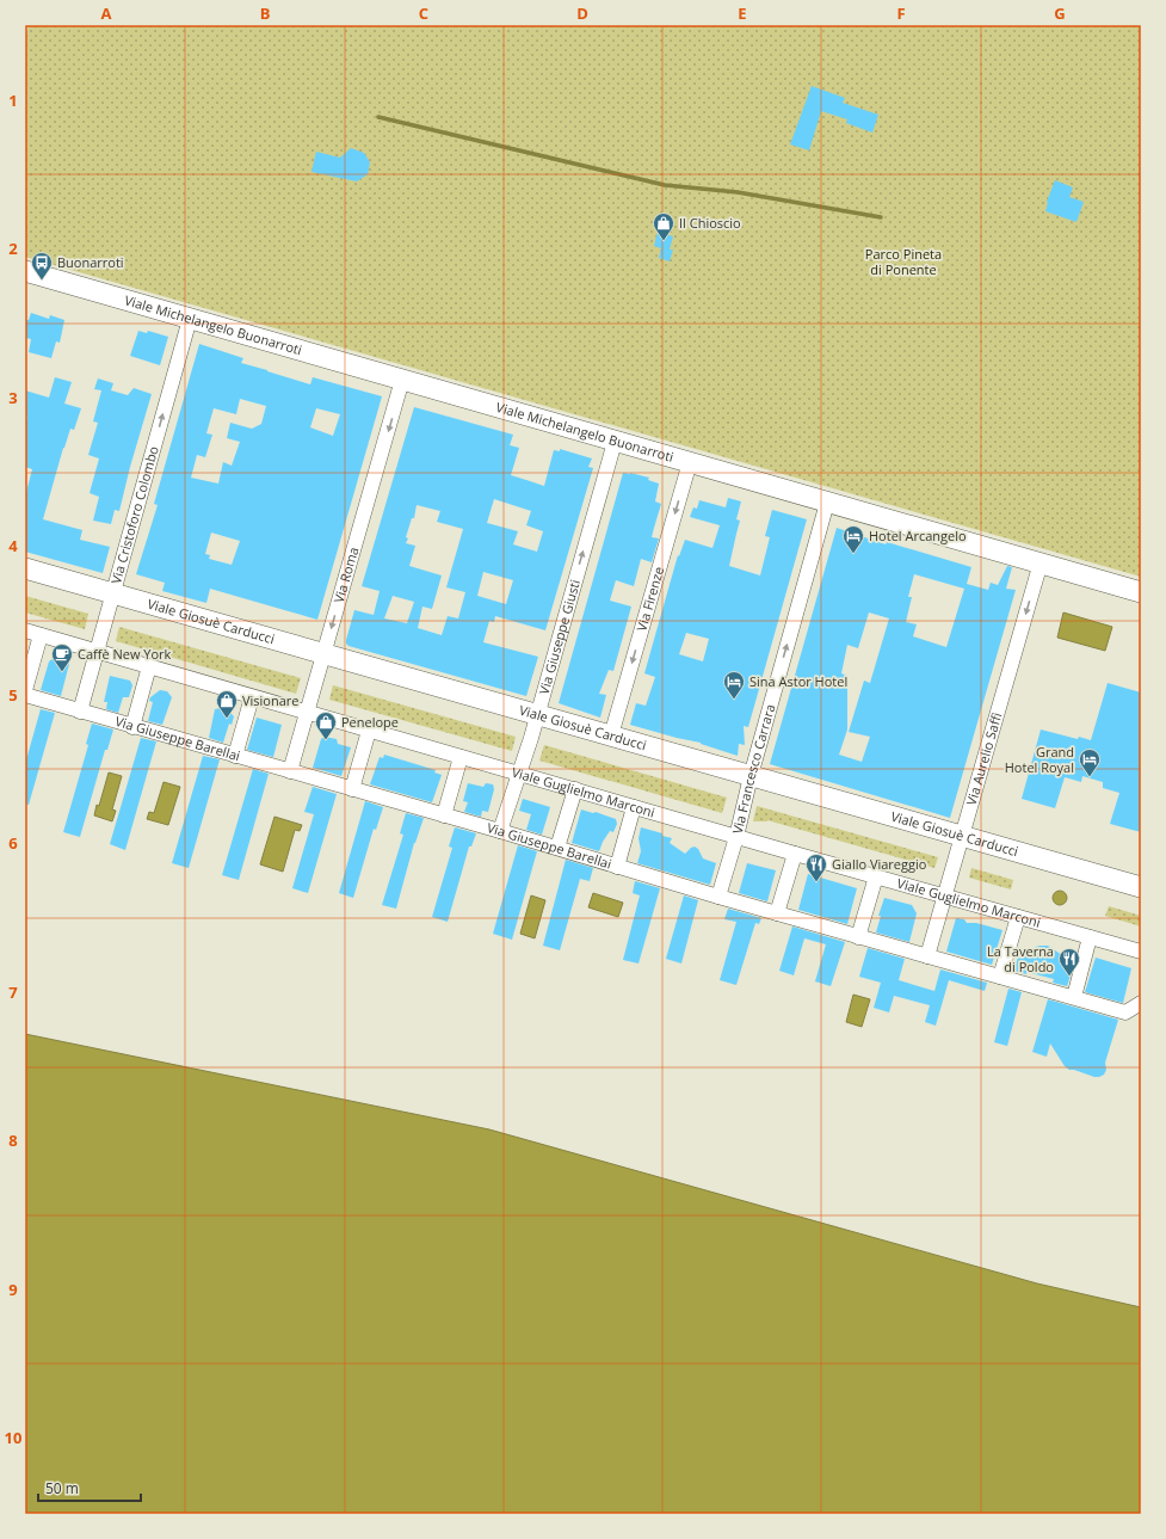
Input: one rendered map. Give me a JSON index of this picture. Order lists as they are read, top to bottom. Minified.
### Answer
{"streets":{"street":["Viale Michelangelo Buonarroti","Via Cristoforo Colombo","Via Roma","Via Firenze","Viale Giosuè Carducci","Via Giuseppe Giusti","Via Giuseppe Barellai","Via Aurelio Saffi","Via Francesco Carrara","Viale Guglielmo Marconi"]},"crossings":[["Viale Michelangelo Buonarroti","Via Cristoforo Colombo"],["Viale Michelangelo Buonarroti","Via Roma"],["Viale Michelangelo Buonarroti","Via Firenze"],["Viale Michelangelo Buonarroti","Via Giuseppe Giusti"],["Viale Michelangelo Buonarroti","Via Aurelio Saffi"],["Viale Michelangelo Buonarroti","Via Francesco Carrara"],["Via Cristoforo Colombo","Viale Giosuè Carducci"],["Via Cristoforo Colombo","Via Giuseppe Barellai"],["Via Cristoforo Colombo","Viale Guglielmo Marconi"],["Via Roma","Viale Giosuè Carducci"],["Via Roma","Via Giuseppe Barellai"],["Via Roma","Viale Guglielmo Marconi"],["Via Firenze","Viale Giosuè Carducci"],["Viale Giosuè Carducci","Via Giuseppe Giusti"],["Viale Giosuè Carducci","Via Aurelio Saffi"],["Viale Giosuè Carducci","Via Francesco Carrara"],["Via Giuseppe Giusti","Via Giuseppe Barellai"],["Via Giuseppe Giusti","Viale Guglielmo Marconi"],["Via Giuseppe Barellai","Via Aurelio Saffi"],["Via Giuseppe Barellai","Via Francesco Carrara"],["Via Aurelio Saffi","Viale Guglielmo Marconi"],["Via Francesco Carrara","Viale Guglielmo Marconi"]],"one_way":["Via Cristoforo Colombo","Via Roma","Via Firenze","Via Giuseppe Giusti","Via Aurelio Saffi","Via Francesco Carrara"],"parks":["Parco Pineta di Ponente"],"places":{"shop":["Il Chioscio","Visionare","Penelope"],"bus stop":["Buonarroti"],"hotel":["Hotel Arcangelo","Sina Astor Hotel","Grand Hotel Royal"],"cafe":["Caffè New York"],"restaurant":["Giallo Viareggio","La Taverna di Poldo"]},"scale_bar":"50 m","grid":{"columns":["A","B","C","D","E","F","G"],"rows":["1","2","3","4","5","6","7","8","9","10"]}}
